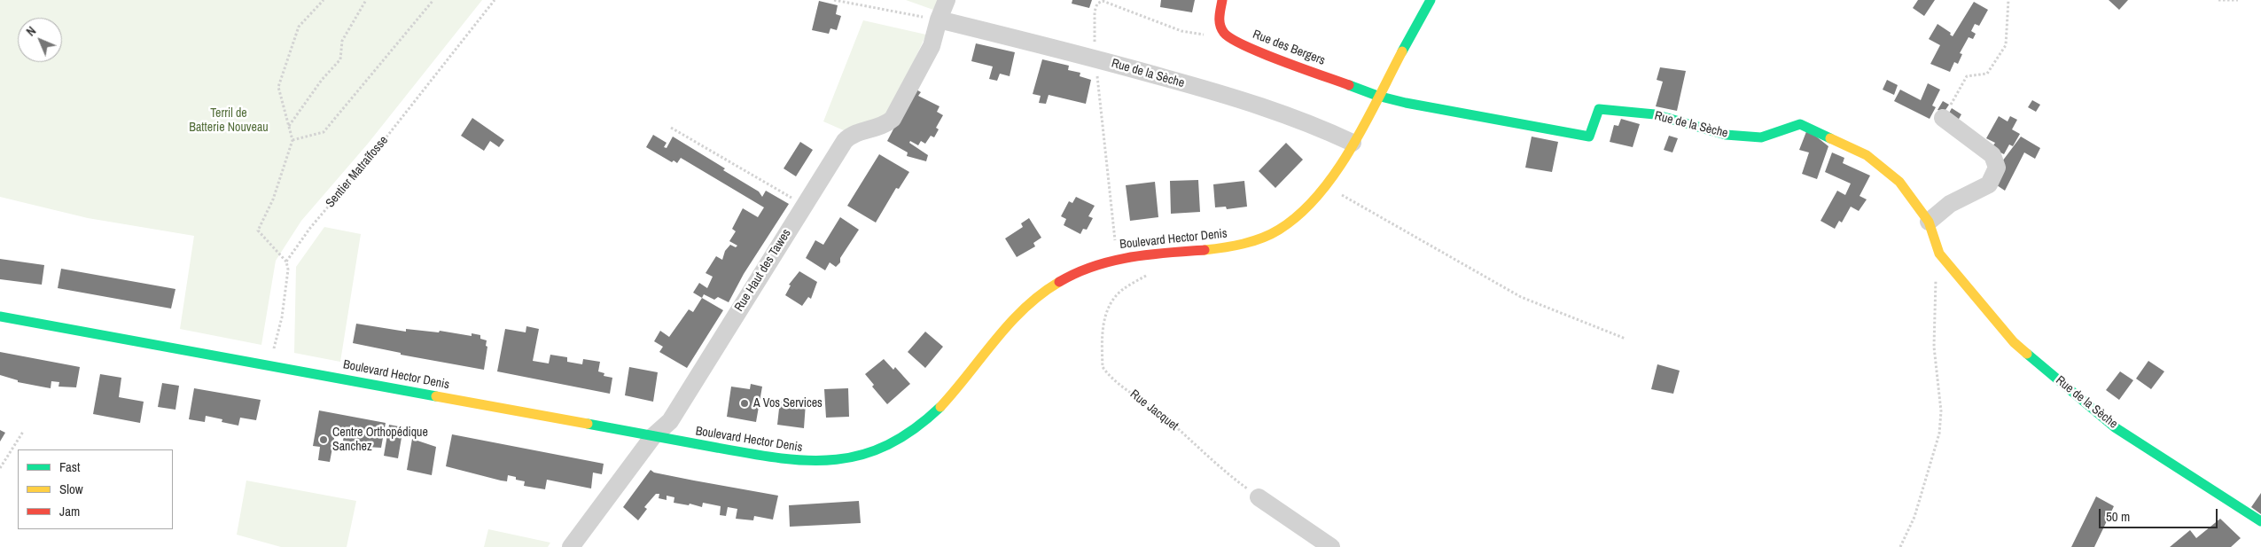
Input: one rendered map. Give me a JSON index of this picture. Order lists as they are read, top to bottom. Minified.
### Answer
{"streets":{"street":["Rue des Bergers","Rue de la Sèche","Boulevard Hector Denis","Rue Haut des Tawes"],"path":["Sentier Matraîfosse","Rue Jacquet"]},"crossings":[["Rue des Bergers","Rue de la Sèche"],["Rue des Bergers","Boulevard Hector Denis"],["Rue de la Sèche","Boulevard Hector Denis"],["Rue de la Sèche","Rue Haut des Tawes"],["Boulevard Hector Denis","Rue Haut des Tawes"]],"parks":["Terril de Batterie Nouveau"],"places":["A Vos Services","Centre Orthopédique Sanchez"],"legend":["Fast","Slow","Jam"],"scale_bar":"50 m","north":"top left"}
